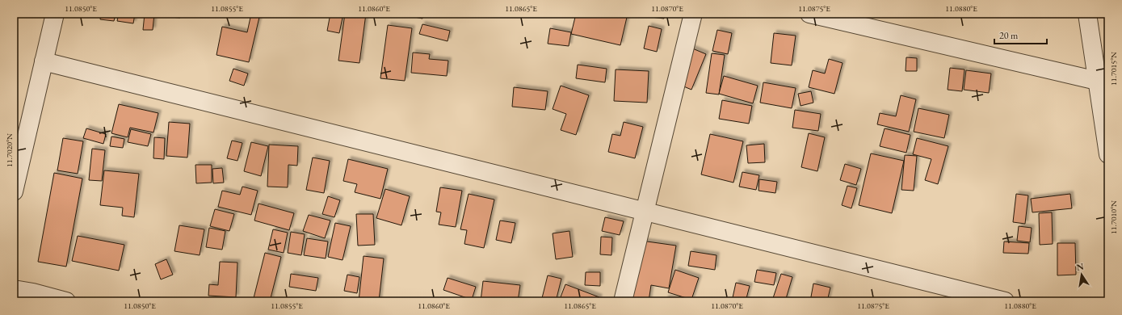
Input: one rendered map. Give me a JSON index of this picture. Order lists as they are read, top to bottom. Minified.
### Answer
{"scale_bar":"20 m","north":"top","coordinates":["11.0850°E","11.0855°E","11.0860°E","11.0865°E","11.0870°E","11.0875°E","11.0880°E","11.7015°N","11.7020°N","11.7010°N"]}
